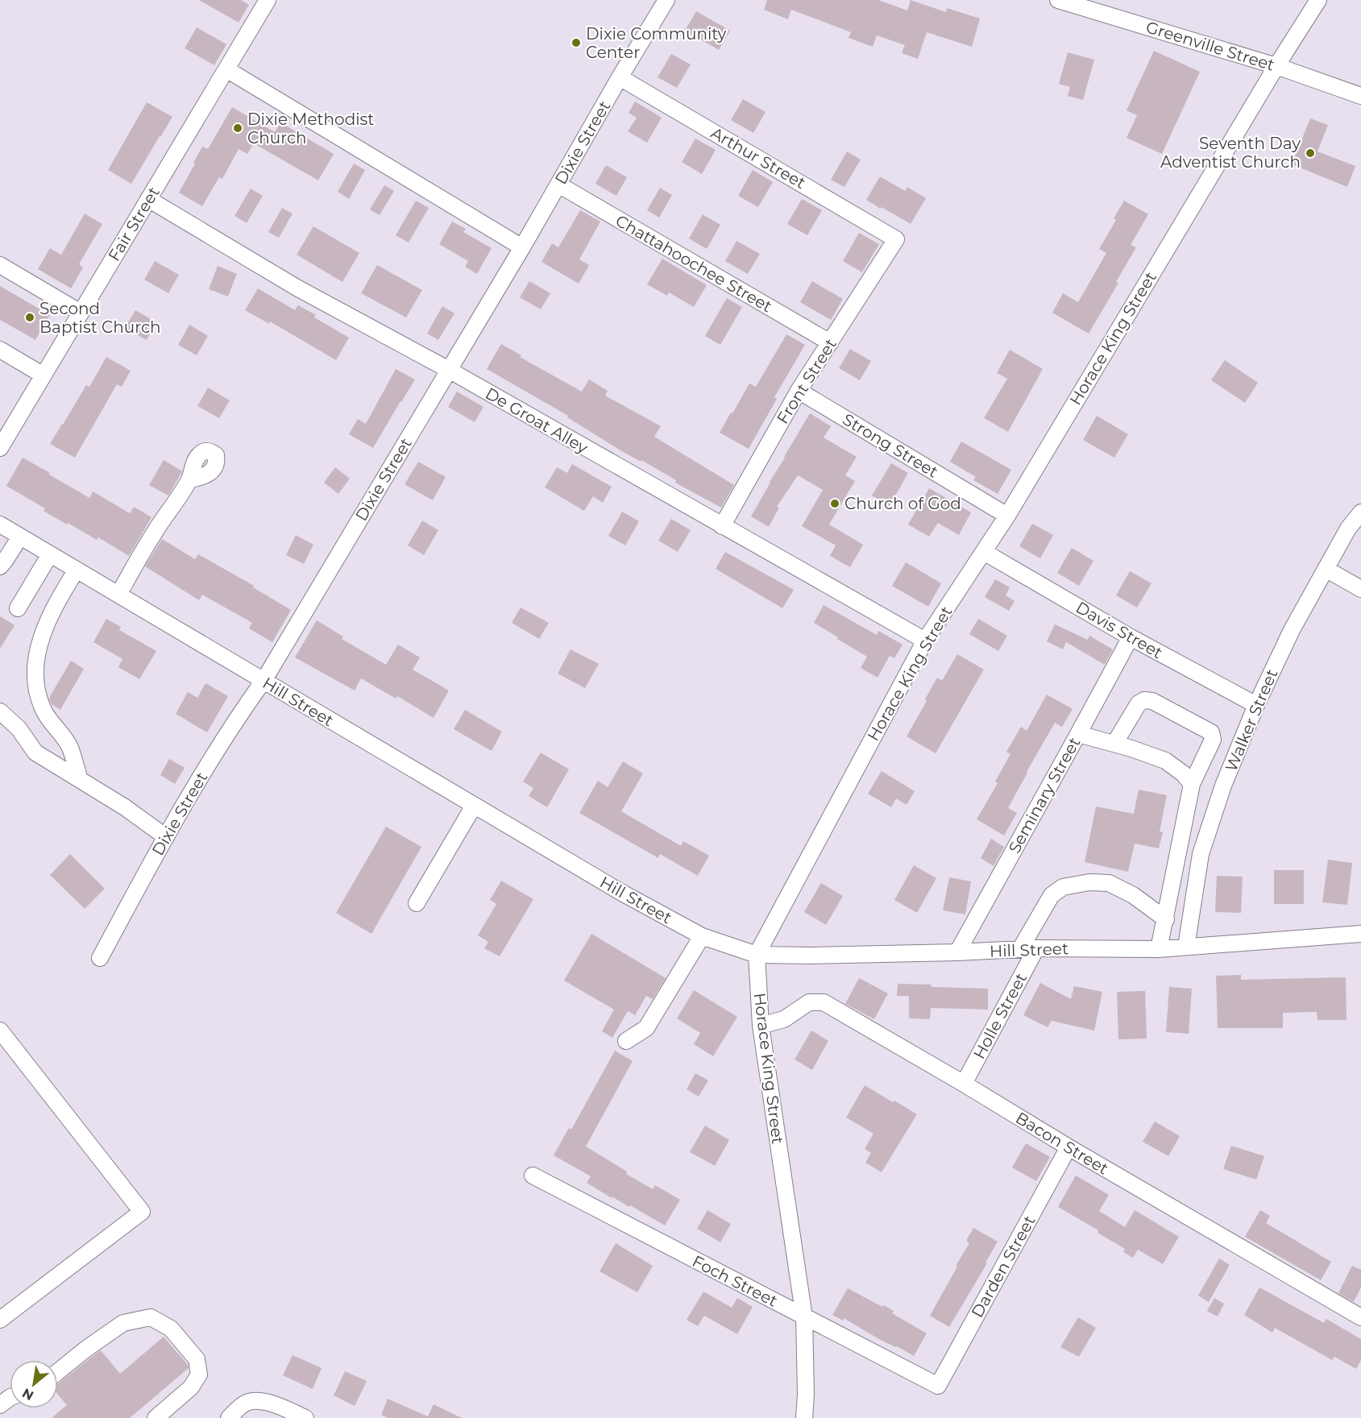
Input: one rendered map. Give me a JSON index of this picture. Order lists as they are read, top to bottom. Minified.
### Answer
{"streets":{"street":["Greenville Street","Dixie Street","Arthur Street","Fair Street","Chattahoochee Street","Horace King Street","Front Street","De Groat Alley","Strong Street","Davis Street","Hill Street","Walker Street","Seminary Street","Holle Street","Bacon Street","Darden Street","Foch Street"]},"crossings":[["Greenville Street","Horace King Street"],["Dixie Street","Arthur Street"],["Dixie Street","Chattahoochee Street"],["Dixie Street","De Groat Alley"],["Dixie Street","Hill Street"],["Arthur Street","Front Street"],["Fair Street","De Groat Alley"],["Chattahoochee Street","Front Street"],["Horace King Street","De Groat Alley"],["Horace King Street","Strong Street"],["Horace King Street","Davis Street"],["Horace King Street","Hill Street"],["Horace King Street","Bacon Street"],["Horace King Street","Foch Street"],["Front Street","De Groat Alley"],["Front Street","Strong Street"],["Davis Street","Walker Street"],["Davis Street","Seminary Street"],["Hill Street","Walker Street"],["Hill Street","Seminary Street"],["Hill Street","Holle Street"],["Holle Street","Bacon Street"],["Bacon Street","Darden Street"],["Darden Street","Foch Street"]],"places":["Dixie Community Center","Dixie Methodist Church","Seventh Day Adventist Church","Second Baptist Church","Church of God"],"north":"bottom left"}
